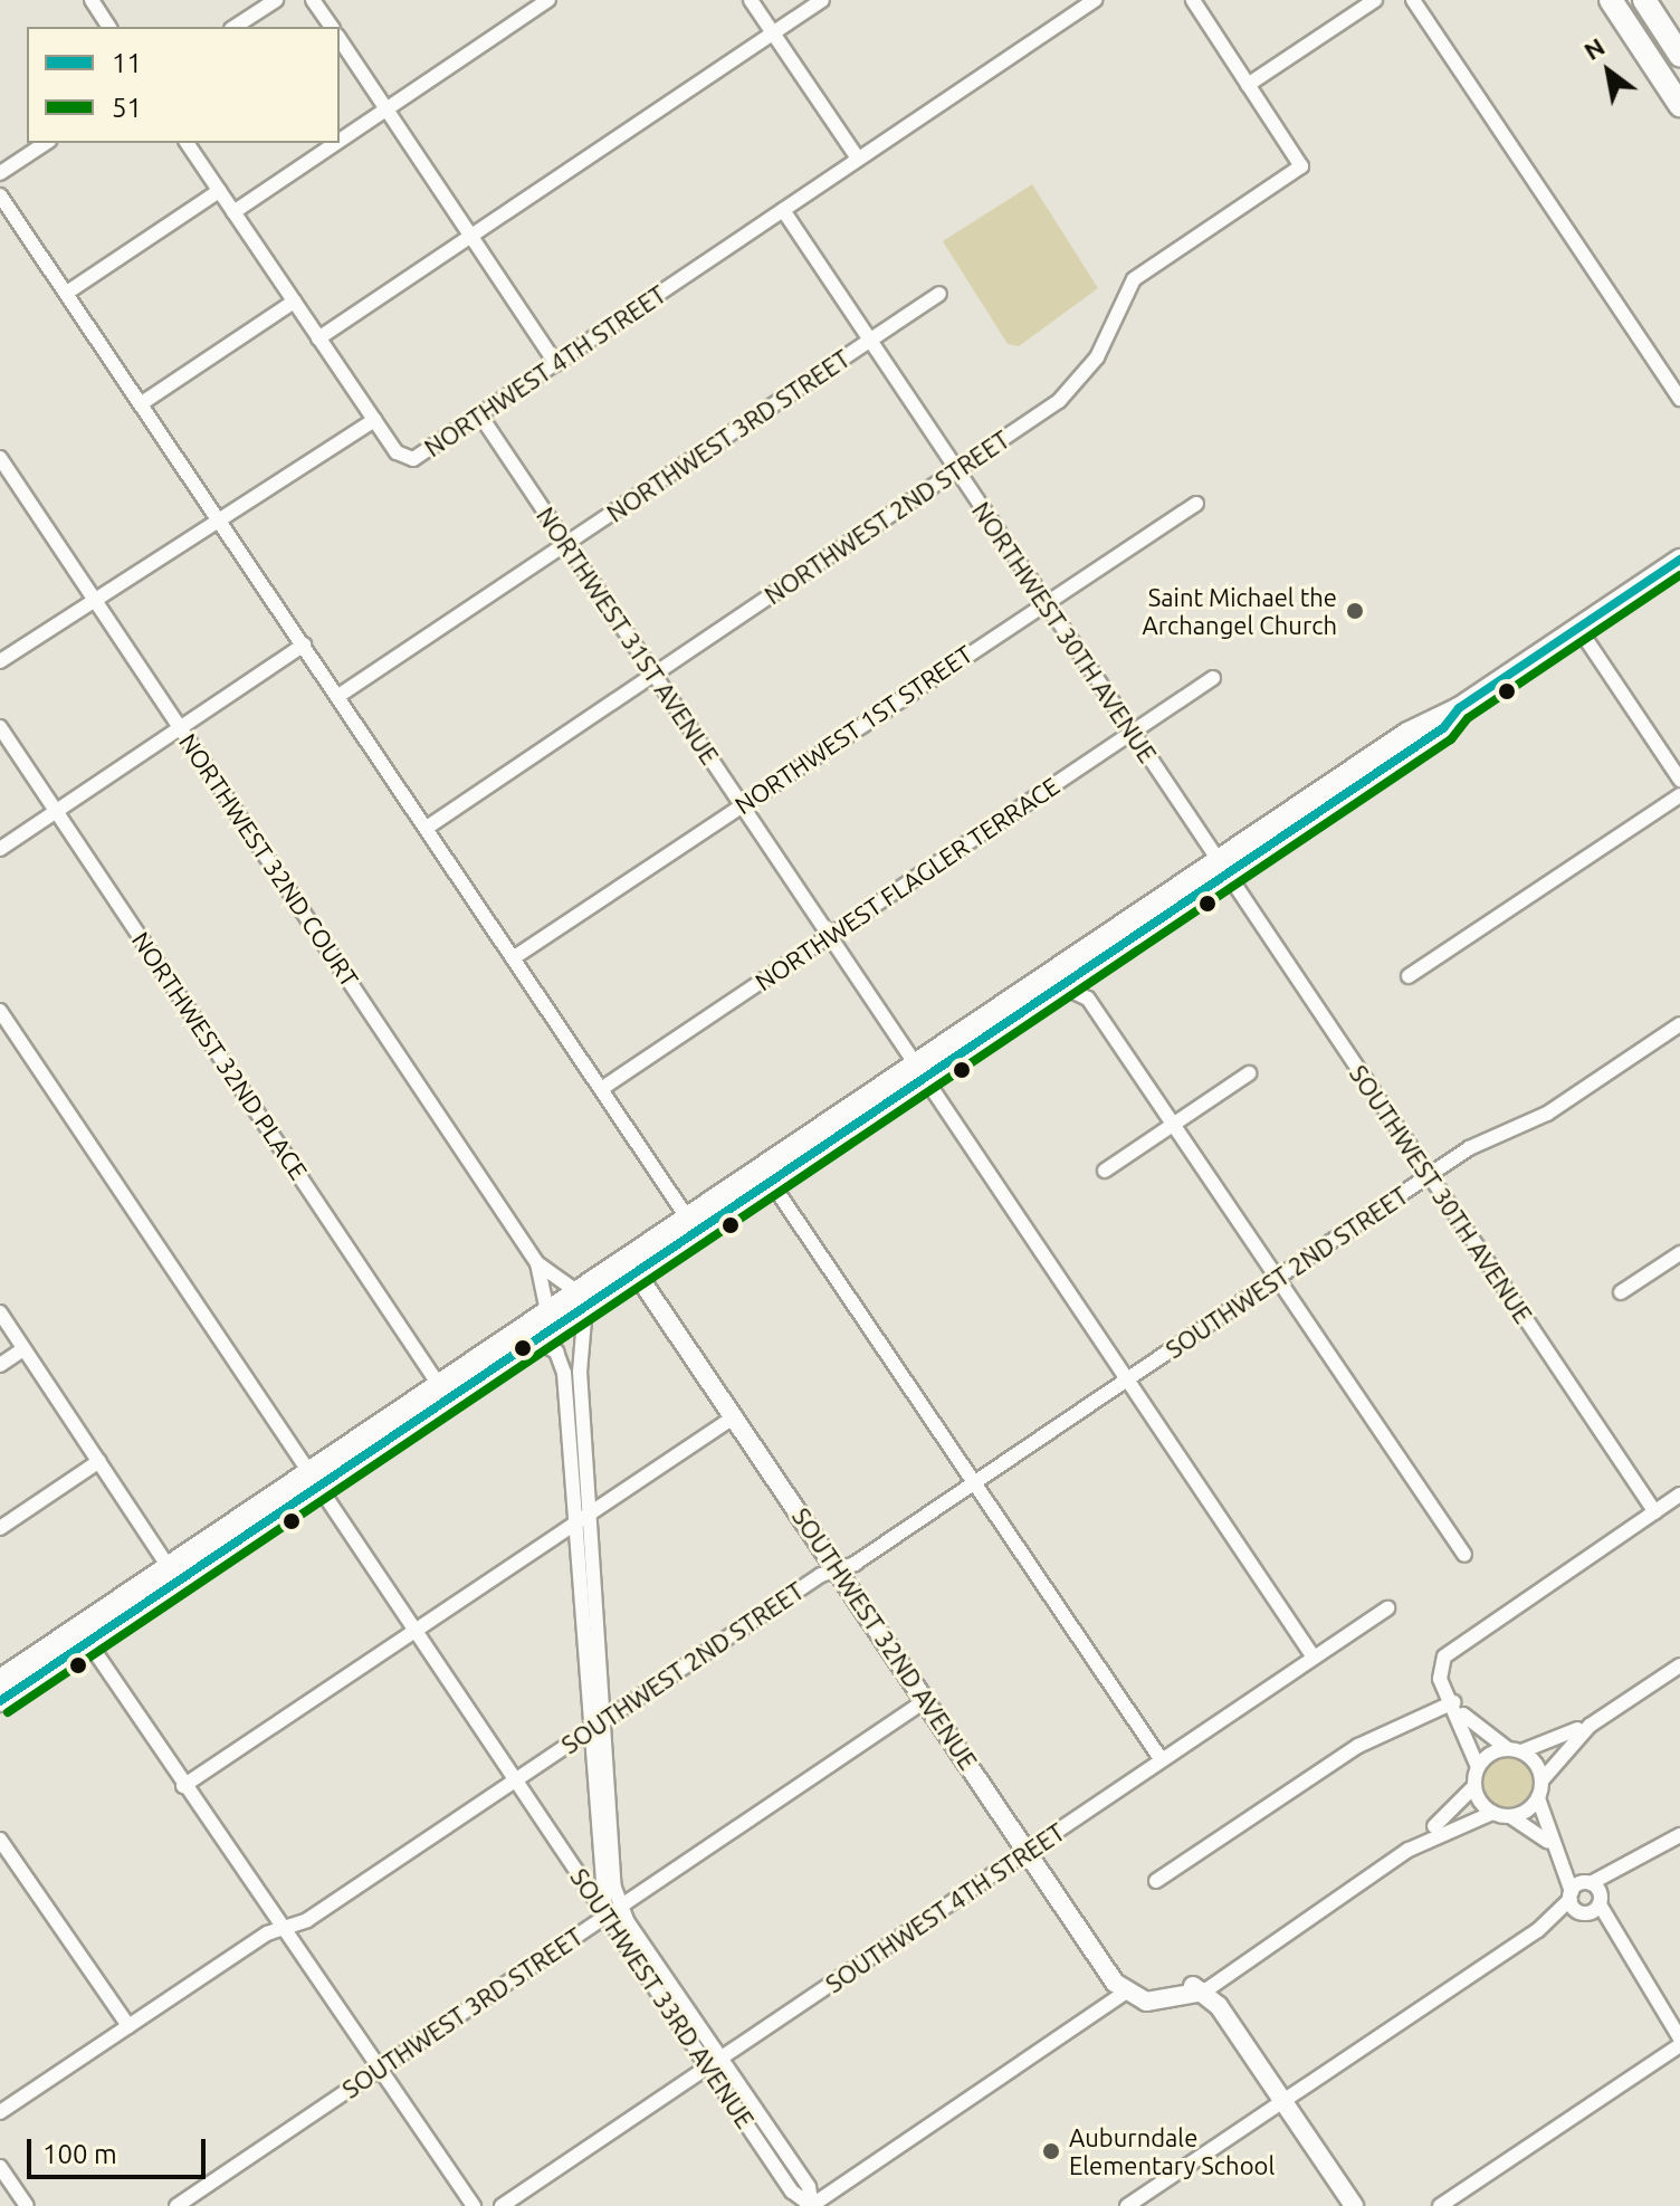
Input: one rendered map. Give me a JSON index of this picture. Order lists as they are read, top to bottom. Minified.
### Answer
{"streets":{"street":["NORTHWEST 4TH STREET","NORTHWEST 3RD STREET","NORTHWEST 2ND STREET","NORTHWEST 30TH AVENUE","NORTHWEST 31ST AVENUE","NORTHWEST 1ST STREET","NORTHWEST 32ND COURT","NORTHWEST FLAGLER TERRACE","NORTHWEST 32ND PLACE","SOUTHWEST 30TH AVENUE","SOUTHWEST 2ND STREET","SOUTHWEST 32ND AVENUE","SOUTHWEST 4TH STREET","SOUTHWEST 33RD AVENUE","SOUTHWEST 3RD STREET"]},"crossings":[["NORTHWEST 4TH STREET","NORTHWEST 30TH AVENUE"],["NORTHWEST 4TH STREET","NORTHWEST 31ST AVENUE"],["NORTHWEST 3RD STREET","NORTHWEST 30TH AVENUE"],["NORTHWEST 3RD STREET","NORTHWEST 31ST AVENUE"],["NORTHWEST 2ND STREET","NORTHWEST 30TH AVENUE"],["NORTHWEST 2ND STREET","NORTHWEST 31ST AVENUE"],["NORTHWEST 30TH AVENUE","NORTHWEST 1ST STREET"],["NORTHWEST 30TH AVENUE","NORTHWEST FLAGLER TERRACE"],["NORTHWEST 30TH AVENUE","SOUTHWEST 30TH AVENUE"],["NORTHWEST 31ST AVENUE","NORTHWEST 1ST STREET"],["NORTHWEST 31ST AVENUE","NORTHWEST FLAGLER TERRACE"],["NORTHWEST 31ST AVENUE","SOUTHWEST 2ND STREET"],["NORTHWEST 31ST AVENUE","SOUTHWEST 4TH STREET"],["SOUTHWEST 30TH AVENUE","SOUTHWEST 2ND STREET"],["SOUTHWEST 2ND STREET","SOUTHWEST 32ND AVENUE"],["SOUTHWEST 2ND STREET","SOUTHWEST 33RD AVENUE"],["SOUTHWEST 32ND AVENUE","SOUTHWEST 4TH STREET"],["SOUTHWEST 32ND AVENUE","SOUTHWEST 3RD STREET"],["SOUTHWEST 4TH STREET","SOUTHWEST 33RD AVENUE"],["SOUTHWEST 33RD AVENUE","SOUTHWEST 3RD STREET"]],"places":["Saint Michael the Archangel Church","Auburndale Elementary School"],"lines":["transit line 11","transit line 51"],"legend":["11","51"],"scale_bar":"100 m","north":"top left"}
